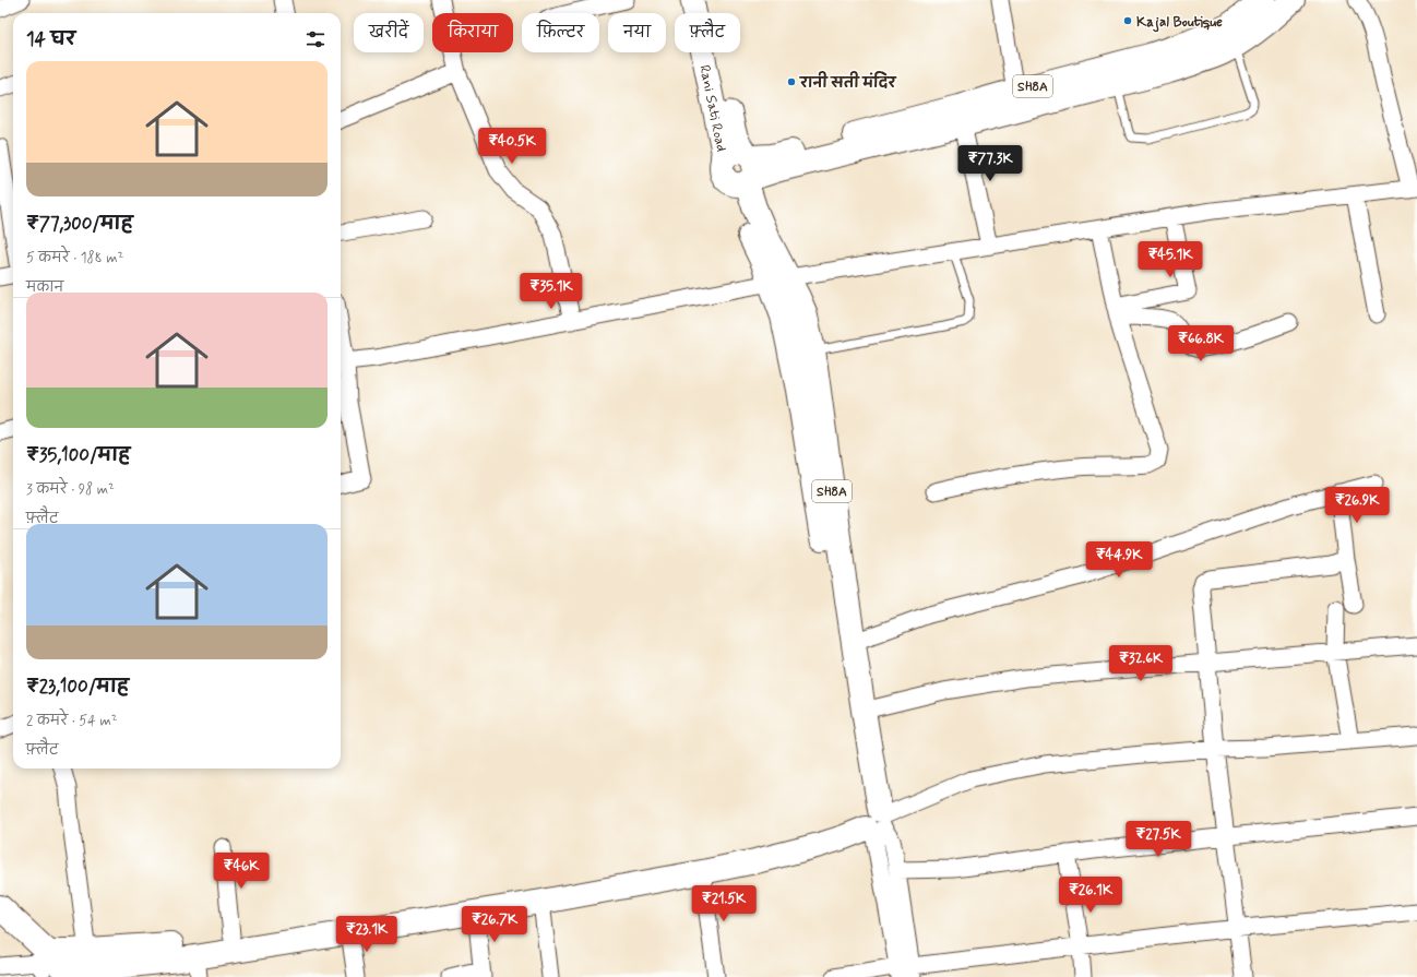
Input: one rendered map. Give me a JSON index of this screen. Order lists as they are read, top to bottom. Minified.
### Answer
{"streets":{"main road":["SH8A"],"street":["Rani Sati Road"]},"crossings":[["SH8A","Rani Sati Road"]],"places":["Kajal Boutique","रानी सती मंदिर"],"page":{"chip":["खरीदें","किराया","फ़िल्टर","नया","फ़्लैट"],"heading":"14 घर","list":[{"name":"₹77,300/माह","note":"5 कमरे · 188 m² · मकान"},{"name":"₹35,100/माह","note":"3 कमरे · 98 m² · फ़्लैट"},{"name":"₹23,100/माह","note":"2 कमरे · 54 m² · फ़्लैट"}],"price":["₹40.5K","₹77.3K","₹45.1K","₹35.1K","₹66.8K","₹26.9K","₹44.9K","₹32.6K","₹27.5K","₹46K","₹26.1K","₹21.5K","₹26.7K","₹23.1K"]}}
